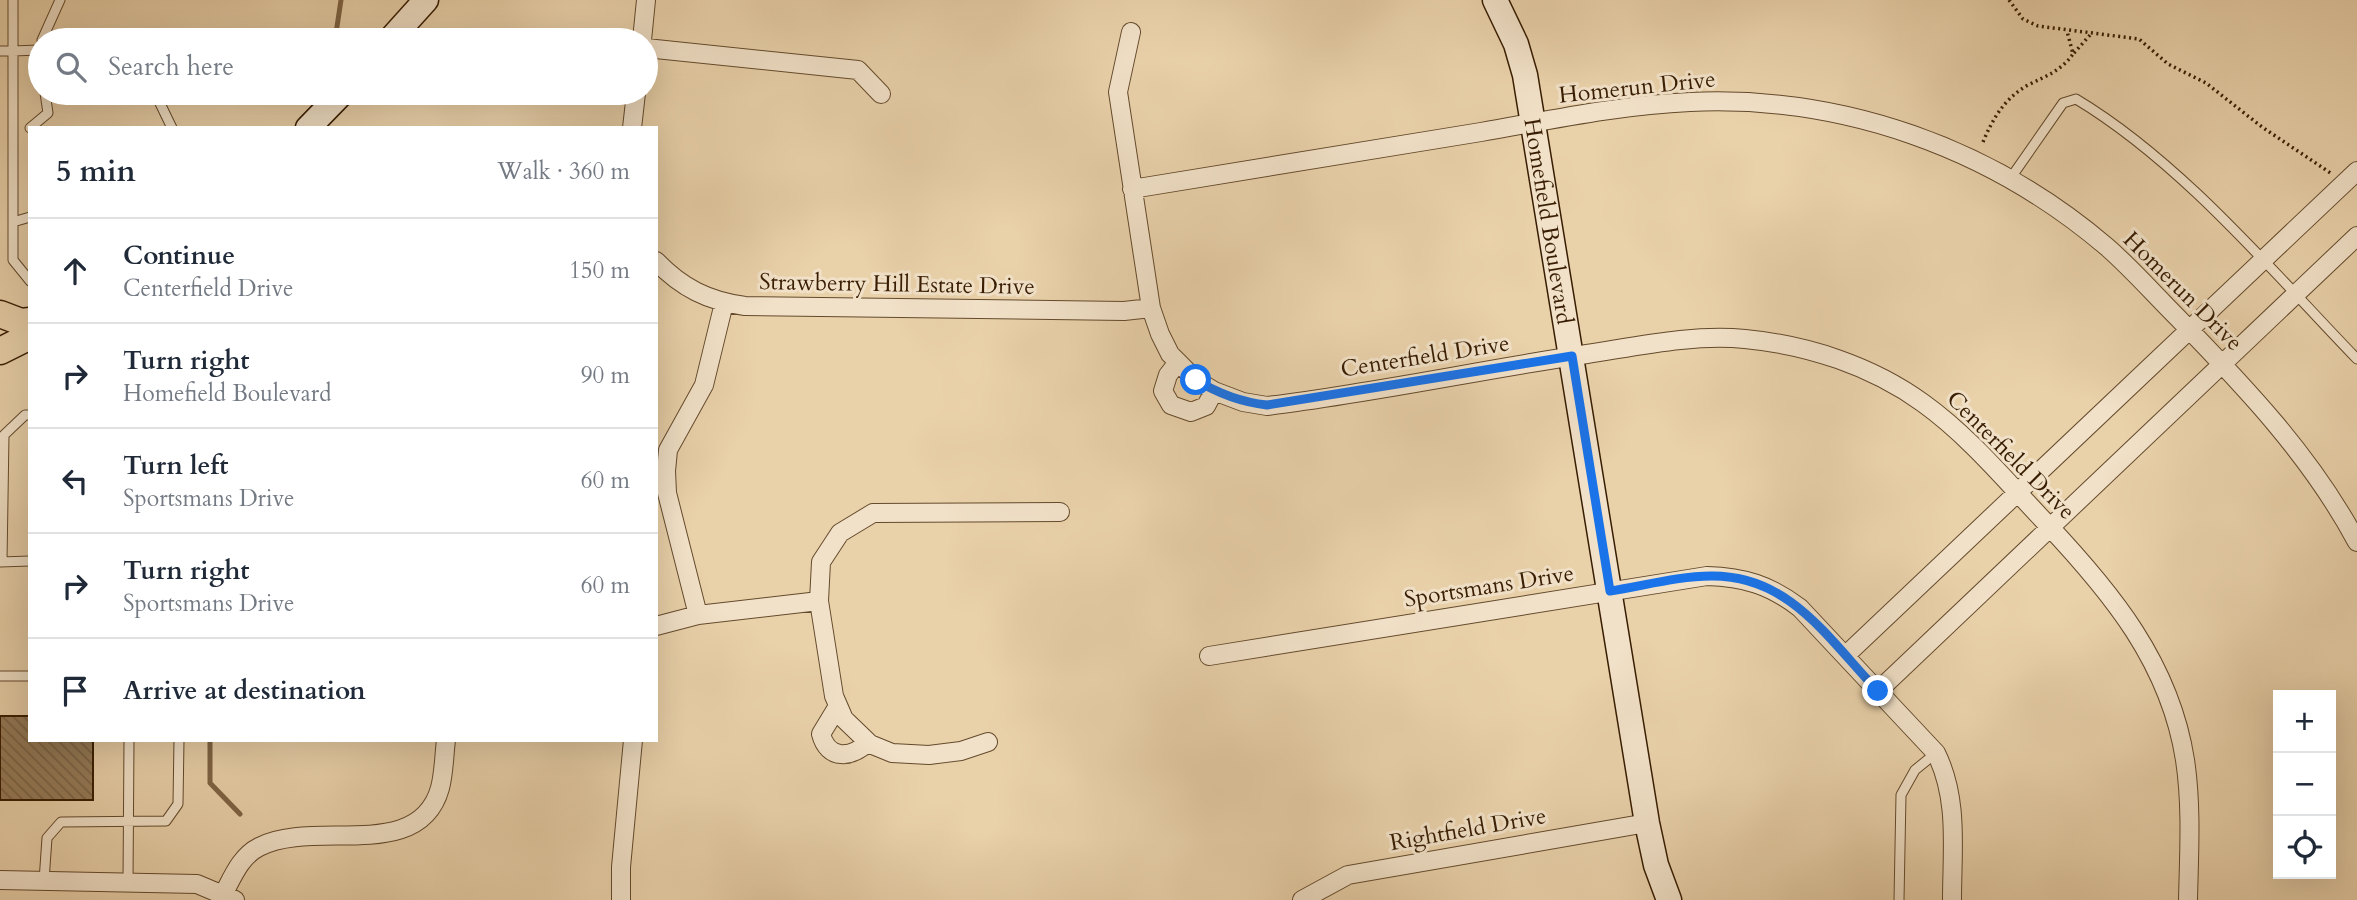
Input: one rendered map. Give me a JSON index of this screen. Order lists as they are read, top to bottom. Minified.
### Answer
{"streets":{"street":["Homerun Drive","Homefield Boulevard","Strawberry Hill Estate Drive","Centerfield Drive","Sportsmans Drive","Rightfield Drive"]},"crossings":[["Homerun Drive","Homefield Boulevard"],["Homerun Drive","Centerfield Drive"],["Homefield Boulevard","Centerfield Drive"],["Homefield Boulevard","Sportsmans Drive"],["Homefield Boulevard","Rightfield Drive"],["Strawberry Hill Estate Drive","Centerfield Drive"]],"page":{"search":"Search here","heading":["5 min","Walk · 360 m"],"list":[["Continue","Centerfield Drive","150 m"],["Turn right","Homefield Boulevard","90 m"],["Turn left","Sportsmans Drive","60 m"],["Turn right","Sportsmans Drive","60 m"],"Arrive at destination"],"map_buttons":["+","−"]}}
